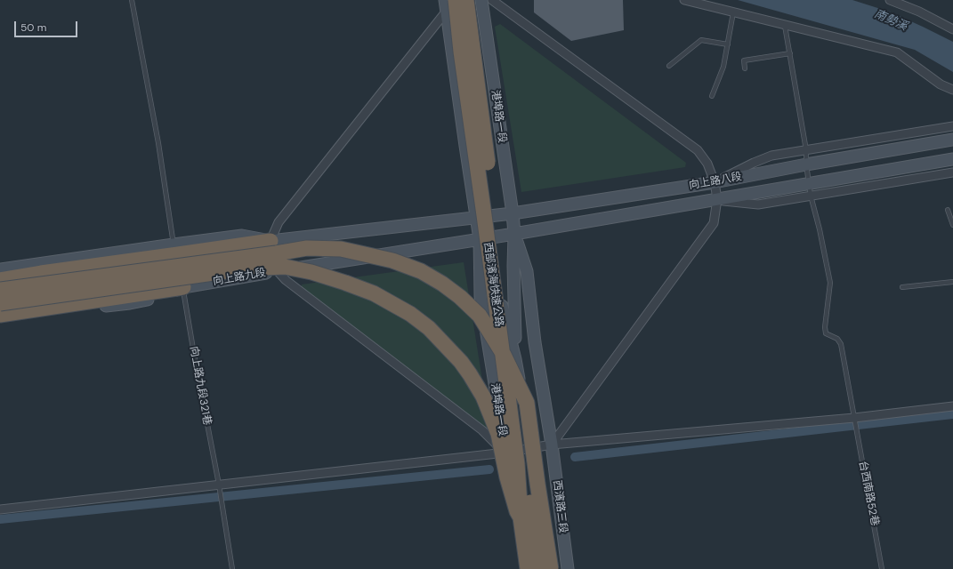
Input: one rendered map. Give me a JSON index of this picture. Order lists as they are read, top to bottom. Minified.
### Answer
{"streets":{"highway":["西部濱海快速公路"],"main road":["港埠路一段","向上路八段","向上路九段","西濱路三段"],"lane":["向上路九段321巷","台西南路52巷"]},"crossings":[["港埠路一段","向上路八段"],["港埠路一段","向上路九段"],["港埠路一段","西部濱海快速公路"],["港埠路一段","西濱路三段"],["向上路八段","向上路九段"],["向上路九段","向上路九段321巷"]],"water":["南勢溪"],"scale_bar":"50 m"}
